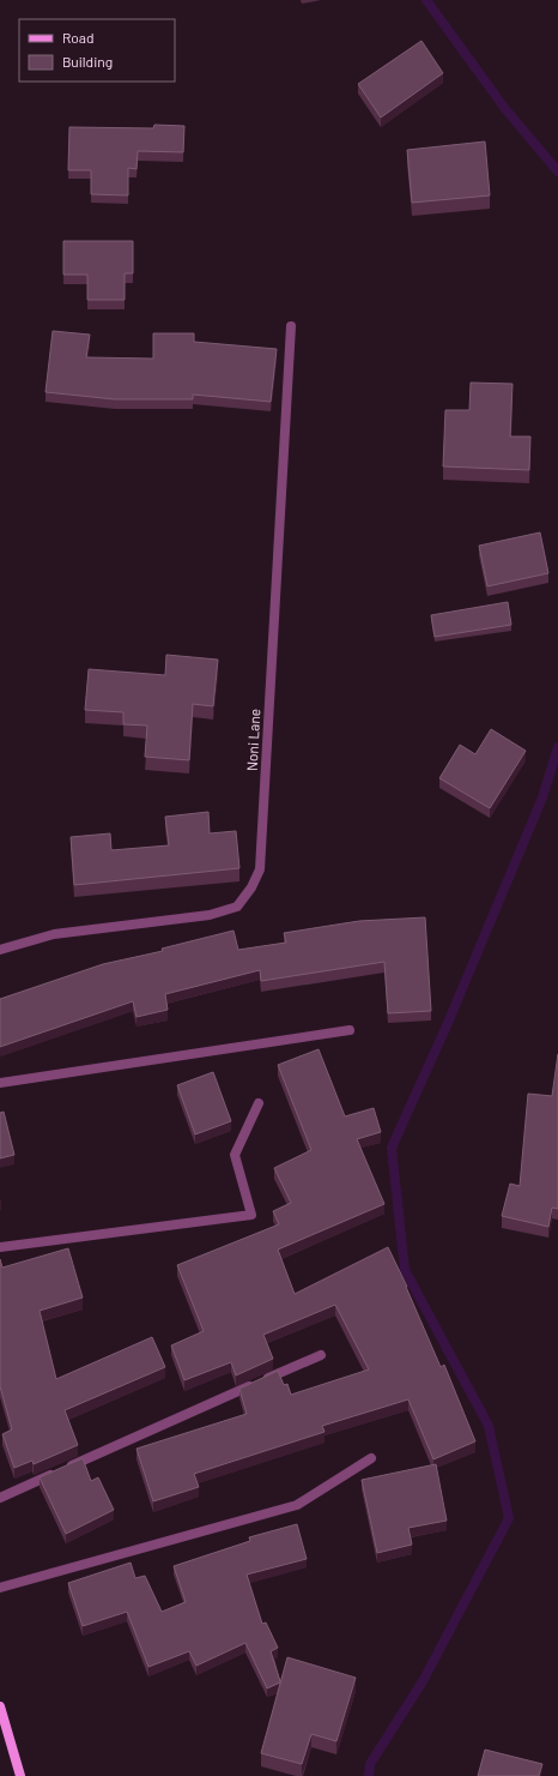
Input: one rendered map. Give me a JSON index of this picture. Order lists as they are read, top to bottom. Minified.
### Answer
{"streets":{"street":["Noni Lane"]},"legend":["Road","Building"]}
